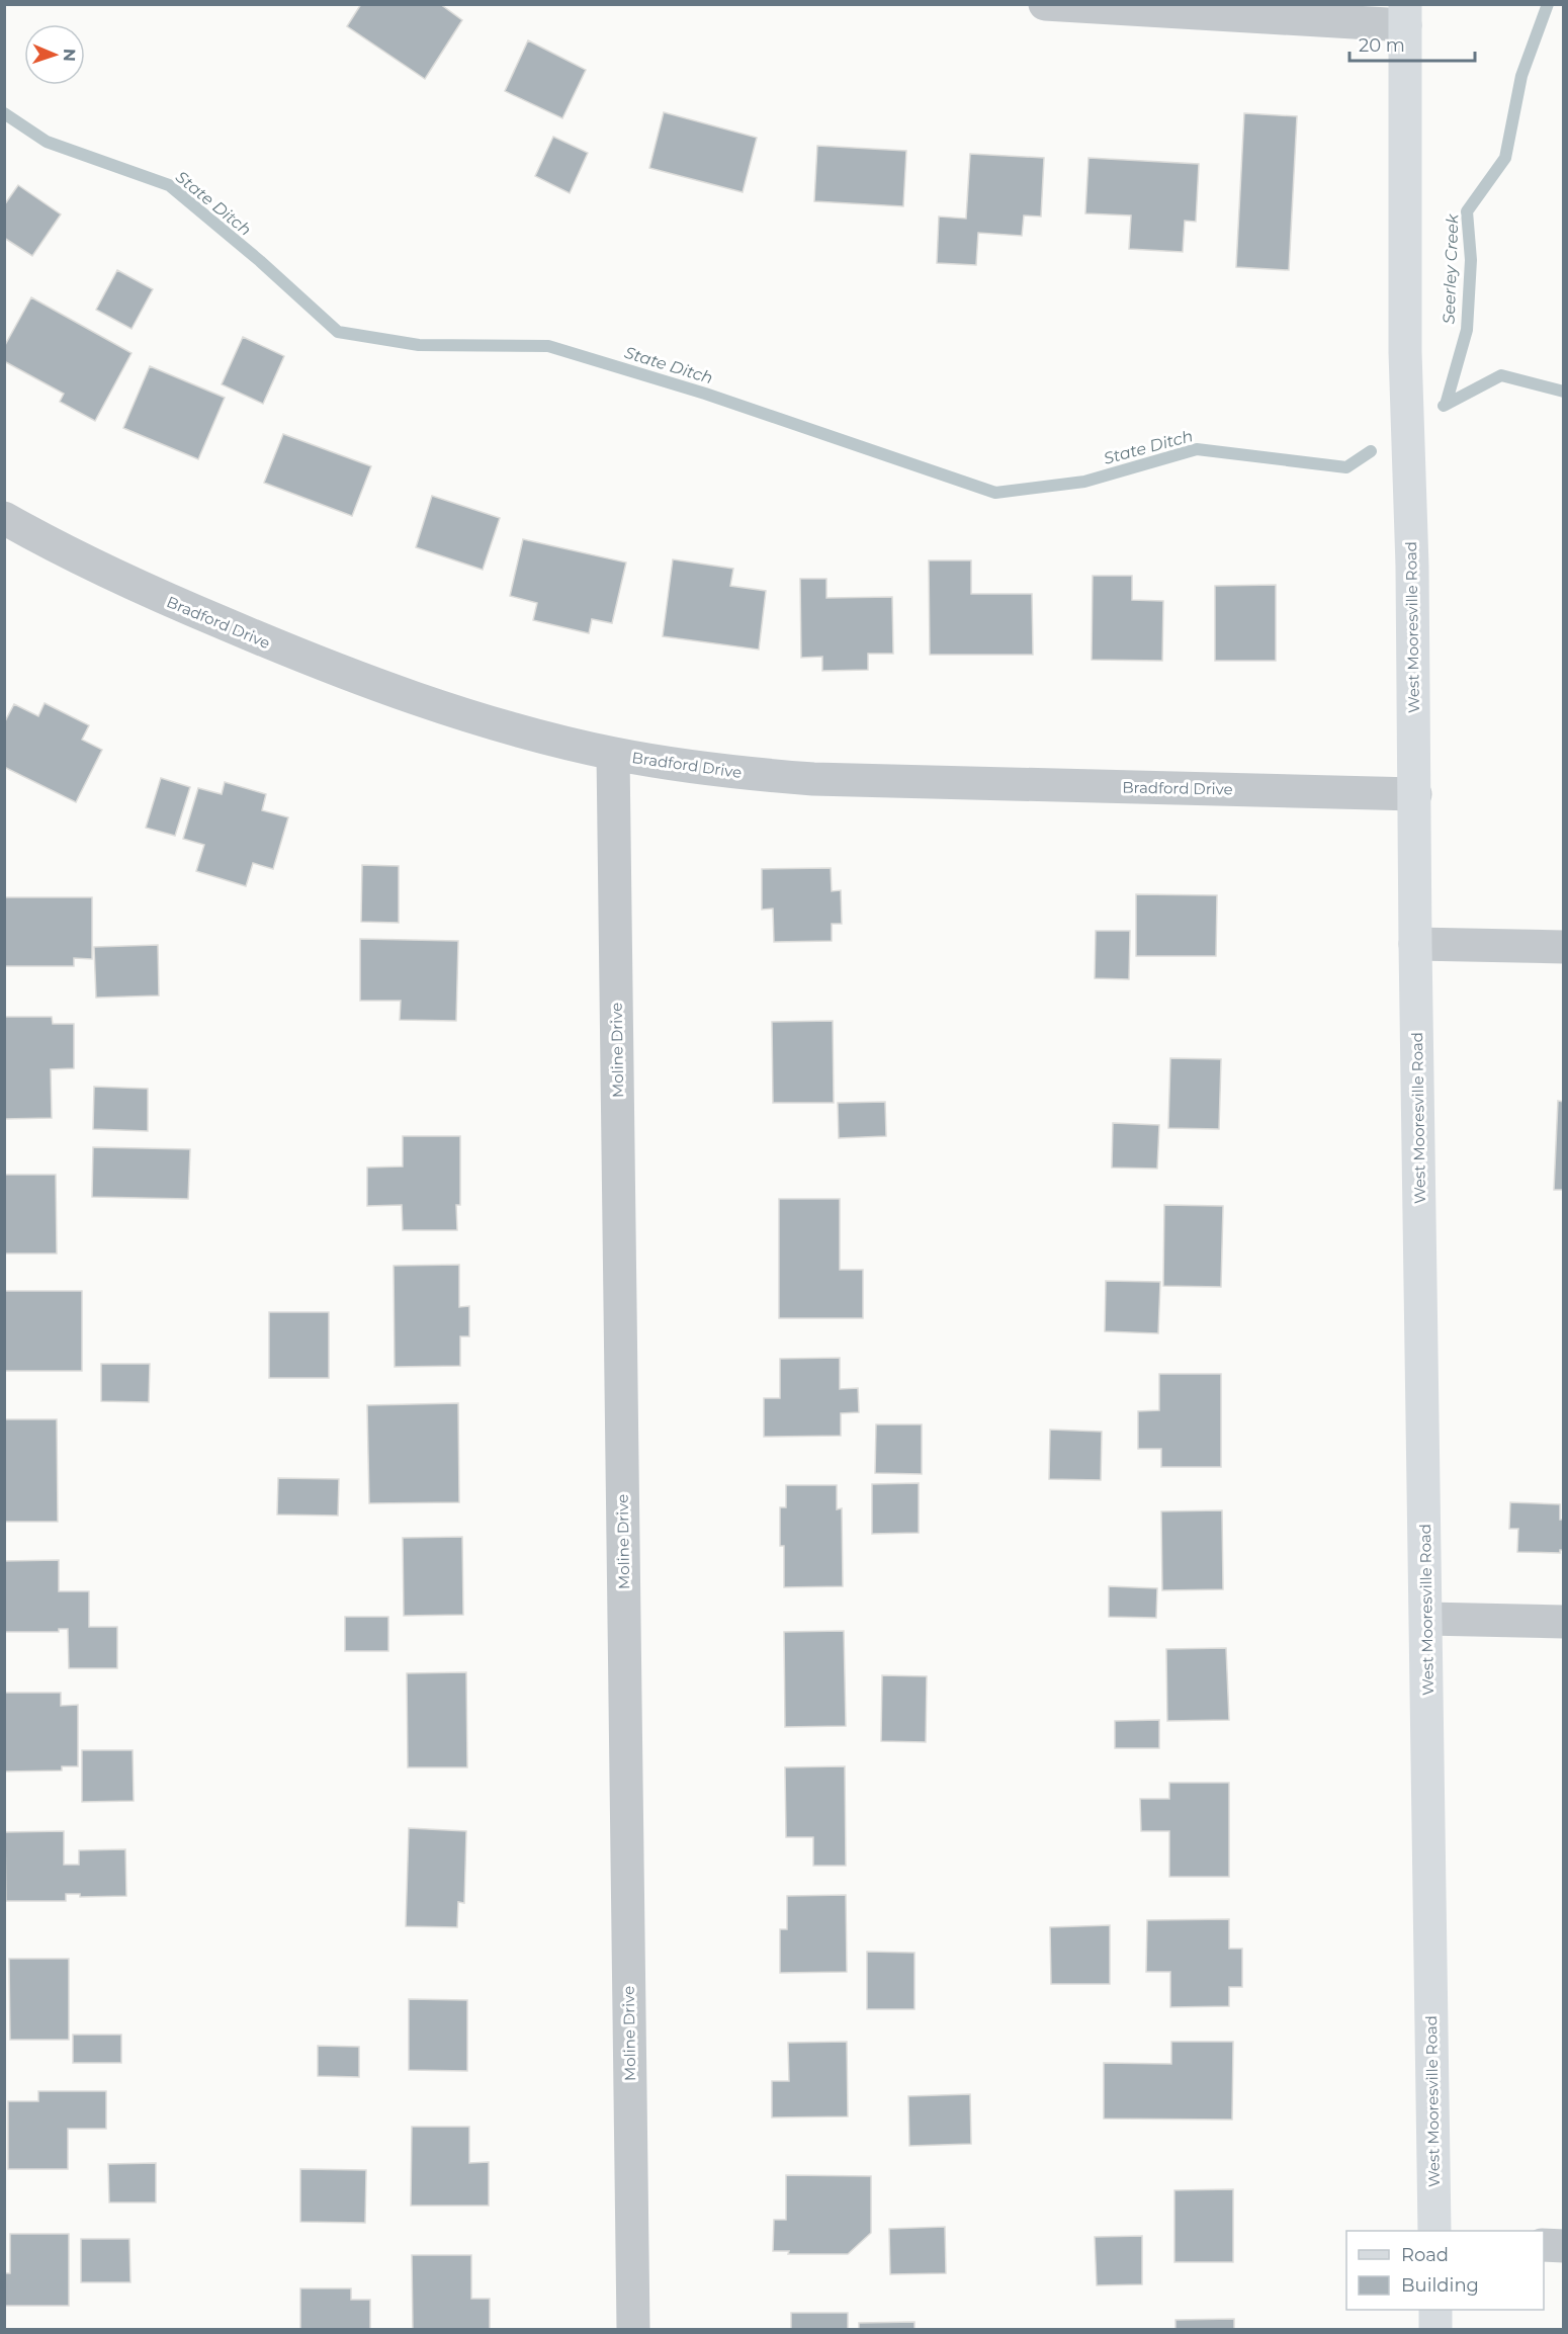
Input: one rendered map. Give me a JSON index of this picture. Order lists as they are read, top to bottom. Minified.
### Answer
{"streets":{"main road":["West Mooresville Road"],"street":["Bradford Drive","Moline Drive"]},"crossings":[["Bradford Drive","West Mooresville Road"],["Bradford Drive","Moline Drive"]],"water":["State Ditch","Seerley Creek"],"legend":["Road","Building"],"scale_bar":"20 m","north":"right"}
